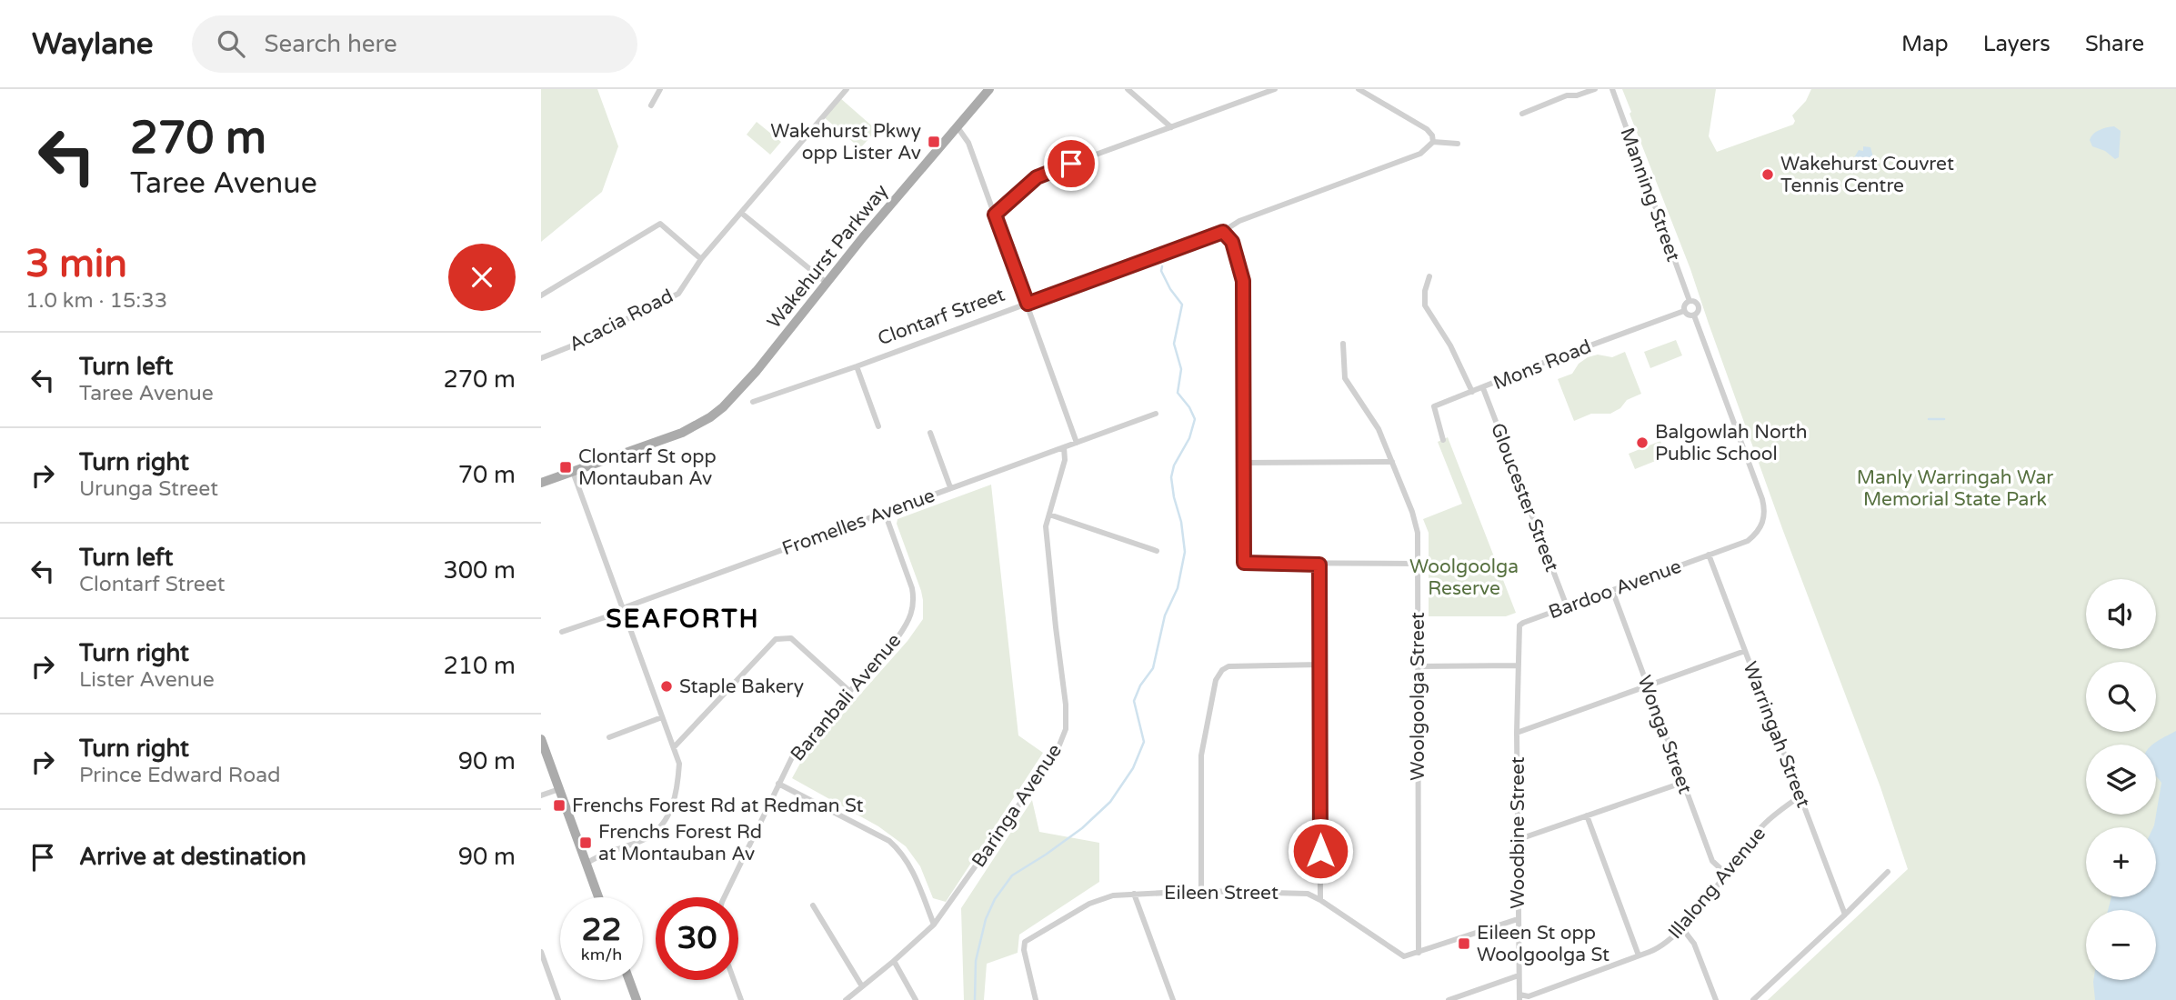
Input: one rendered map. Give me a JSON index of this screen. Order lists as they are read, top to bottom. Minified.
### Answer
{"streets":{"main road":["Wakehurst Parkway"],"street":["Manning Street","Clontarf Street","Acacia Road","Mons Road","Gloucester Street","Fromelles Avenue","Bardoo Avenue","Woolgoolga Street","Baranbali Avenue","Wonga Street","Warringah Street","Baringa Avenue","Woodbine Street","Illalong Avenue","Eileen Street"]},"crossings":[["Manning Street","Mons Road"],["Manning Street","Bardoo Avenue"],["Mons Road","Gloucester Street"],["Mons Road","Bardoo Avenue"],["Gloucester Street","Bardoo Avenue"],["Fromelles Avenue","Baranbali Avenue"],["Fromelles Avenue","Baringa Avenue"],["Bardoo Avenue","Wonga Street"],["Bardoo Avenue","Warringah Street"],["Bardoo Avenue","Woodbine Street"],["Woolgoolga Street","Eileen Street"],["Wonga Street","Illalong Avenue"],["Warringah Street","Illalong Avenue"],["Woodbine Street","Illalong Avenue"],["Woodbine Street","Eileen Street"]],"districts":["SEAFORTH"],"parks":["Manly Warringah War Memorial State Park","Woolgoolga Reserve"],"places":{"transit":["Wakehurst Pkwy opp Lister Av","Clontarf St opp Montauban Av","Frenchs Forest Rd at Redman St","Frenchs Forest Rd at Montauban Av","Eileen St opp Woolgoolga St"],"other":["Wakehurst Couvret Tennis Centre","Balgowlah North Public School","Staple Bakery"]},"page":{"header":"Waylane","search":"Search here","nav":["Map","Layers","Share"],"turn":["270 m","Taree Avenue"],"heading":["3 min","1.0 km · 15:33"],"list":[{"name":"Turn left","note":"Taree Avenue","value":"270 m"},{"name":"Turn right","note":"Urunga Street","value":"70 m"},{"name":"Turn left","note":"Clontarf Street","value":"300 m"},{"name":"Turn right","note":"Lister Avenue","value":"210 m"},{"name":"Turn right","note":"Prince Edward Road","value":"90 m"},{"name":"Arrive at destination","value":"90 m"}],"map_buttons":["+","−"],"speed":"22 km/h","limit":"30"}}
